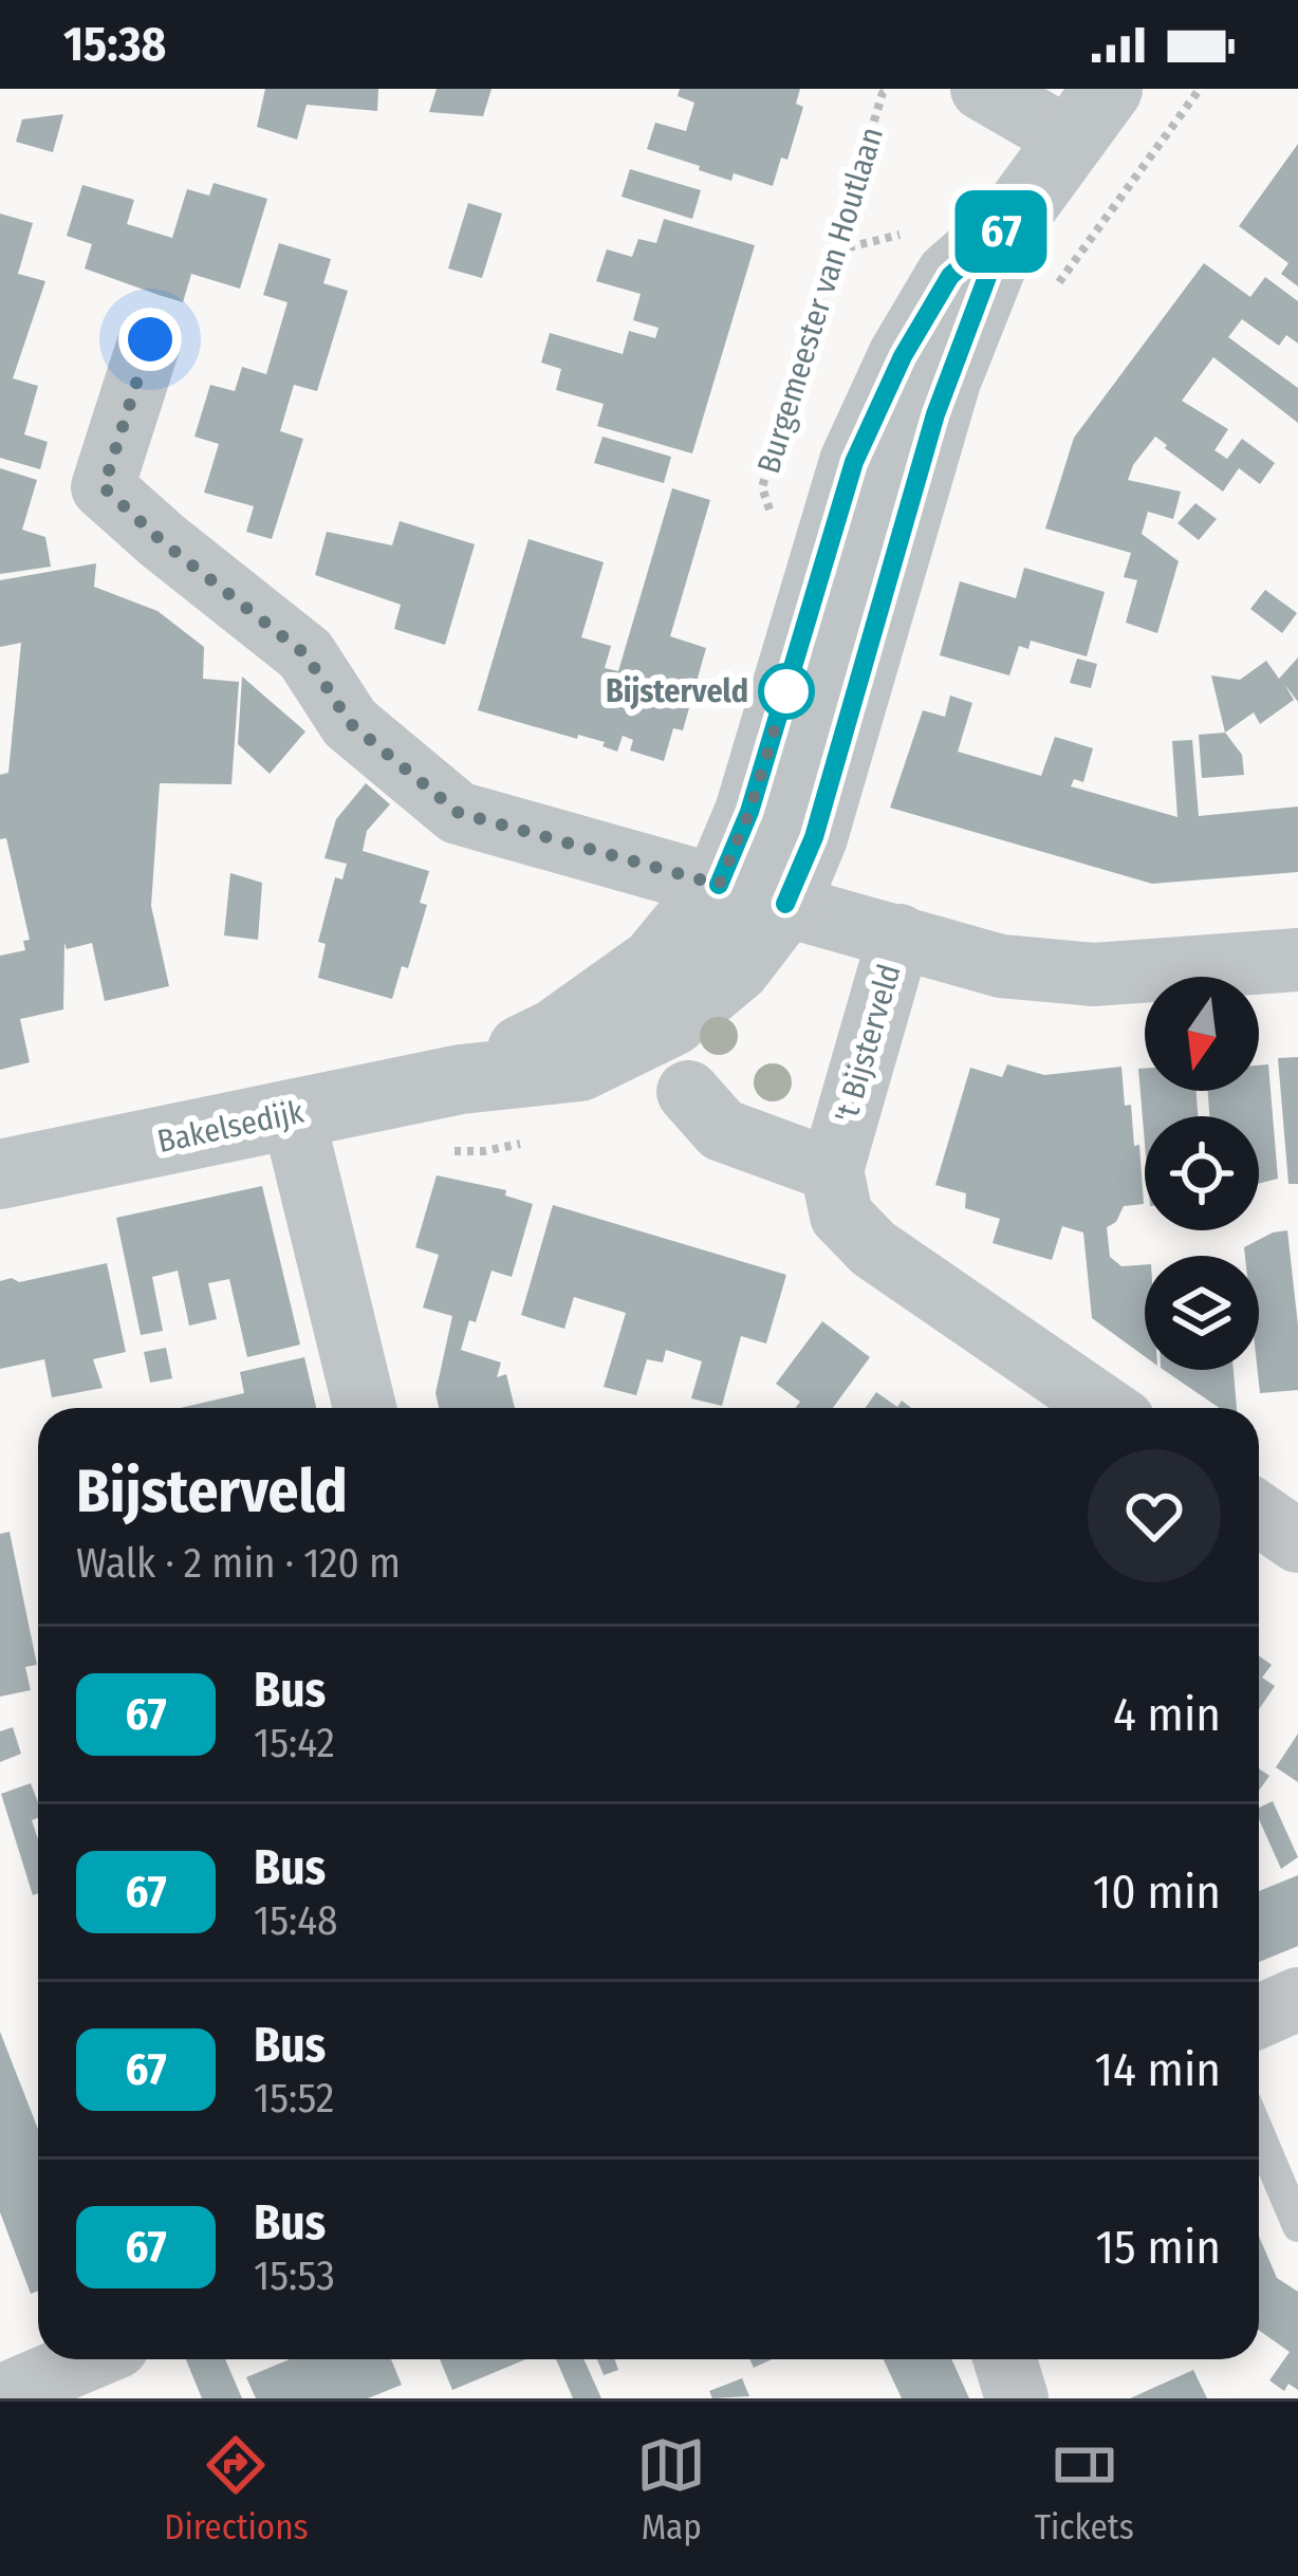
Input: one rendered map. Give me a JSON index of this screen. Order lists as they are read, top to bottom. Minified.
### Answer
{"streets":{"street":["'t Bijsterveld","Bakelsedijk"],"path":["Burgemeester van Houtlaan"]},"crossings":[["'t Bijsterveld","Bakelsedijk"]],"places":["Bijsterveld"],"lines":["bus line 67"],"north":"bottom","page":{"status":"15:38","on_map":"67","heading":["Bijsterveld","Walk · 2 min · 120 m"],"list":[{"mark":"67","name":"Bus","note":"15:42","value":"4 min"},{"mark":"67","name":"Bus","note":"15:48","value":"10 min"},{"mark":"67","name":"Bus","note":"15:52","value":"14 min"},{"mark":"67","name":"Bus","note":"15:53","value":"15 min"}],"tabs":["Directions","Map","Tickets"]}}
